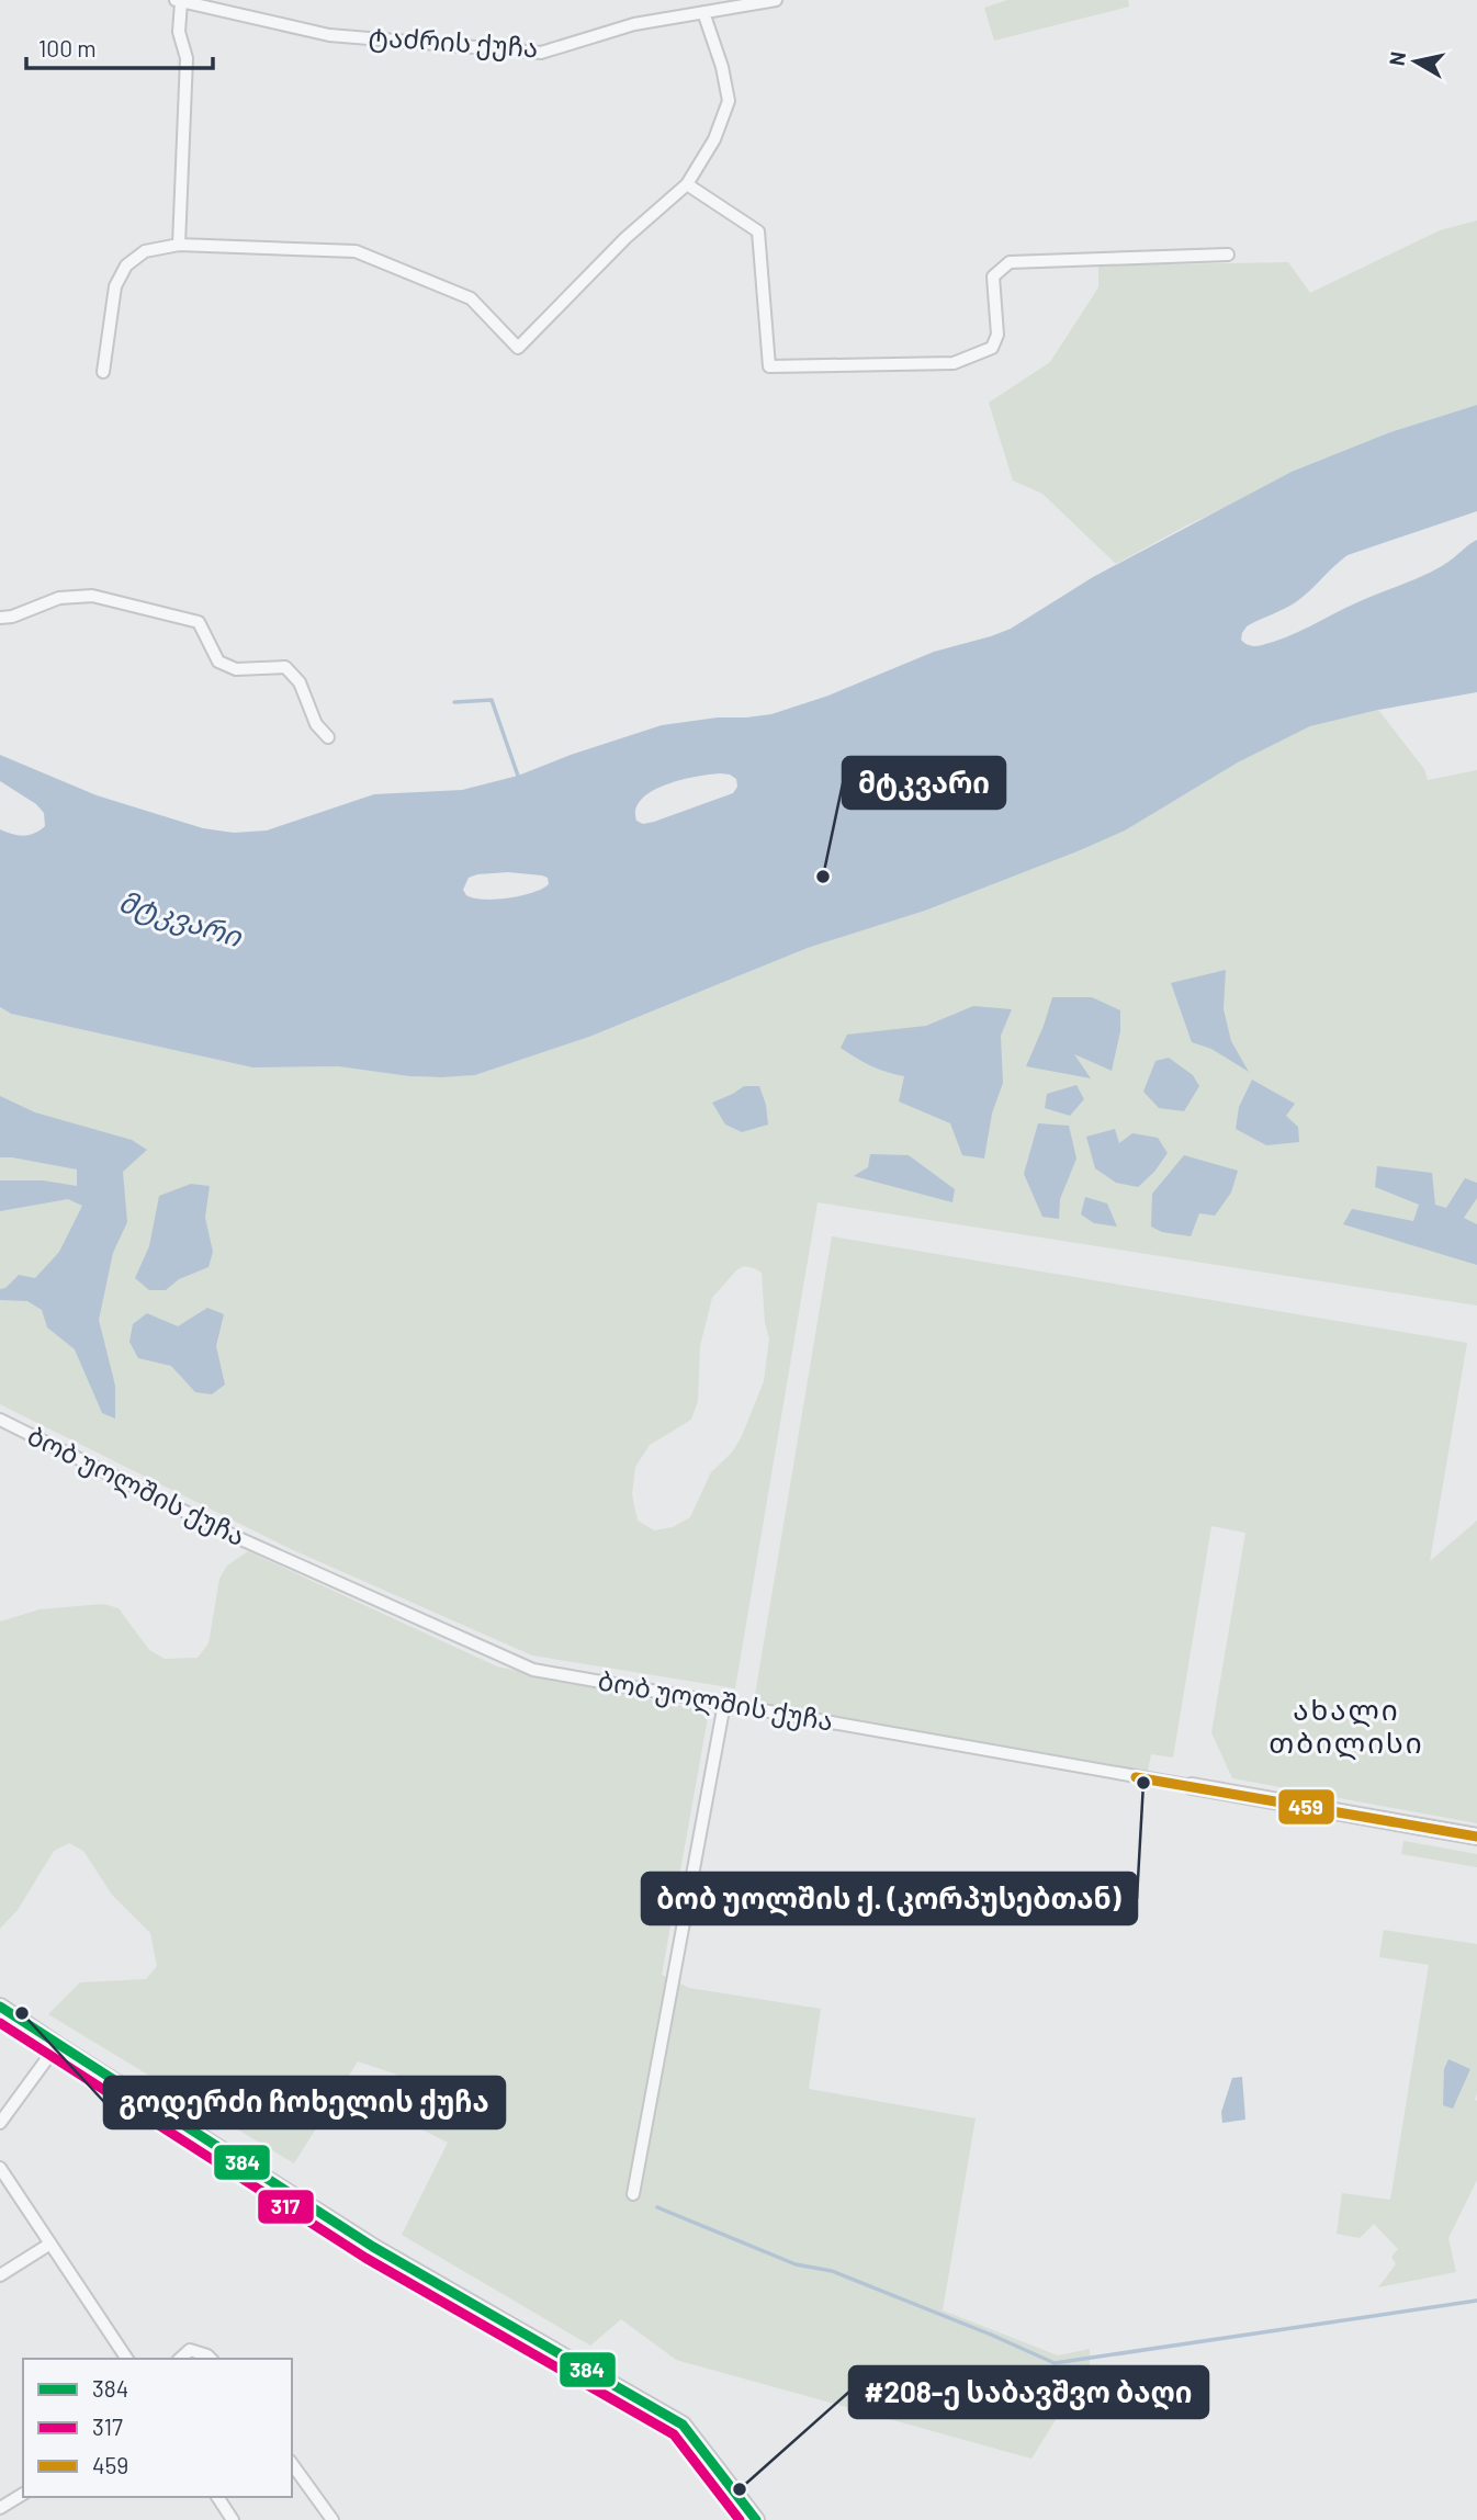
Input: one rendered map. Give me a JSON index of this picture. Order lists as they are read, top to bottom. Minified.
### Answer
{"streets":{"street":["ტაძრის ქუჩა","ბობ უოლშის ქუჩა"]},"districts":["ახალი თბილისი"],"water":["მტკვარი"],"places":["მტკვარი","ბობ უოლშის ქ. (კორპუსებთან)","გოდერძი ჩოხელის ქუჩა","#208-ე საბავშვო ბაღი"],"lines":["transit line 459","transit line 384","transit line 317"],"legend":["384","317","459"],"scale_bar":"100 m","north":"left"}
